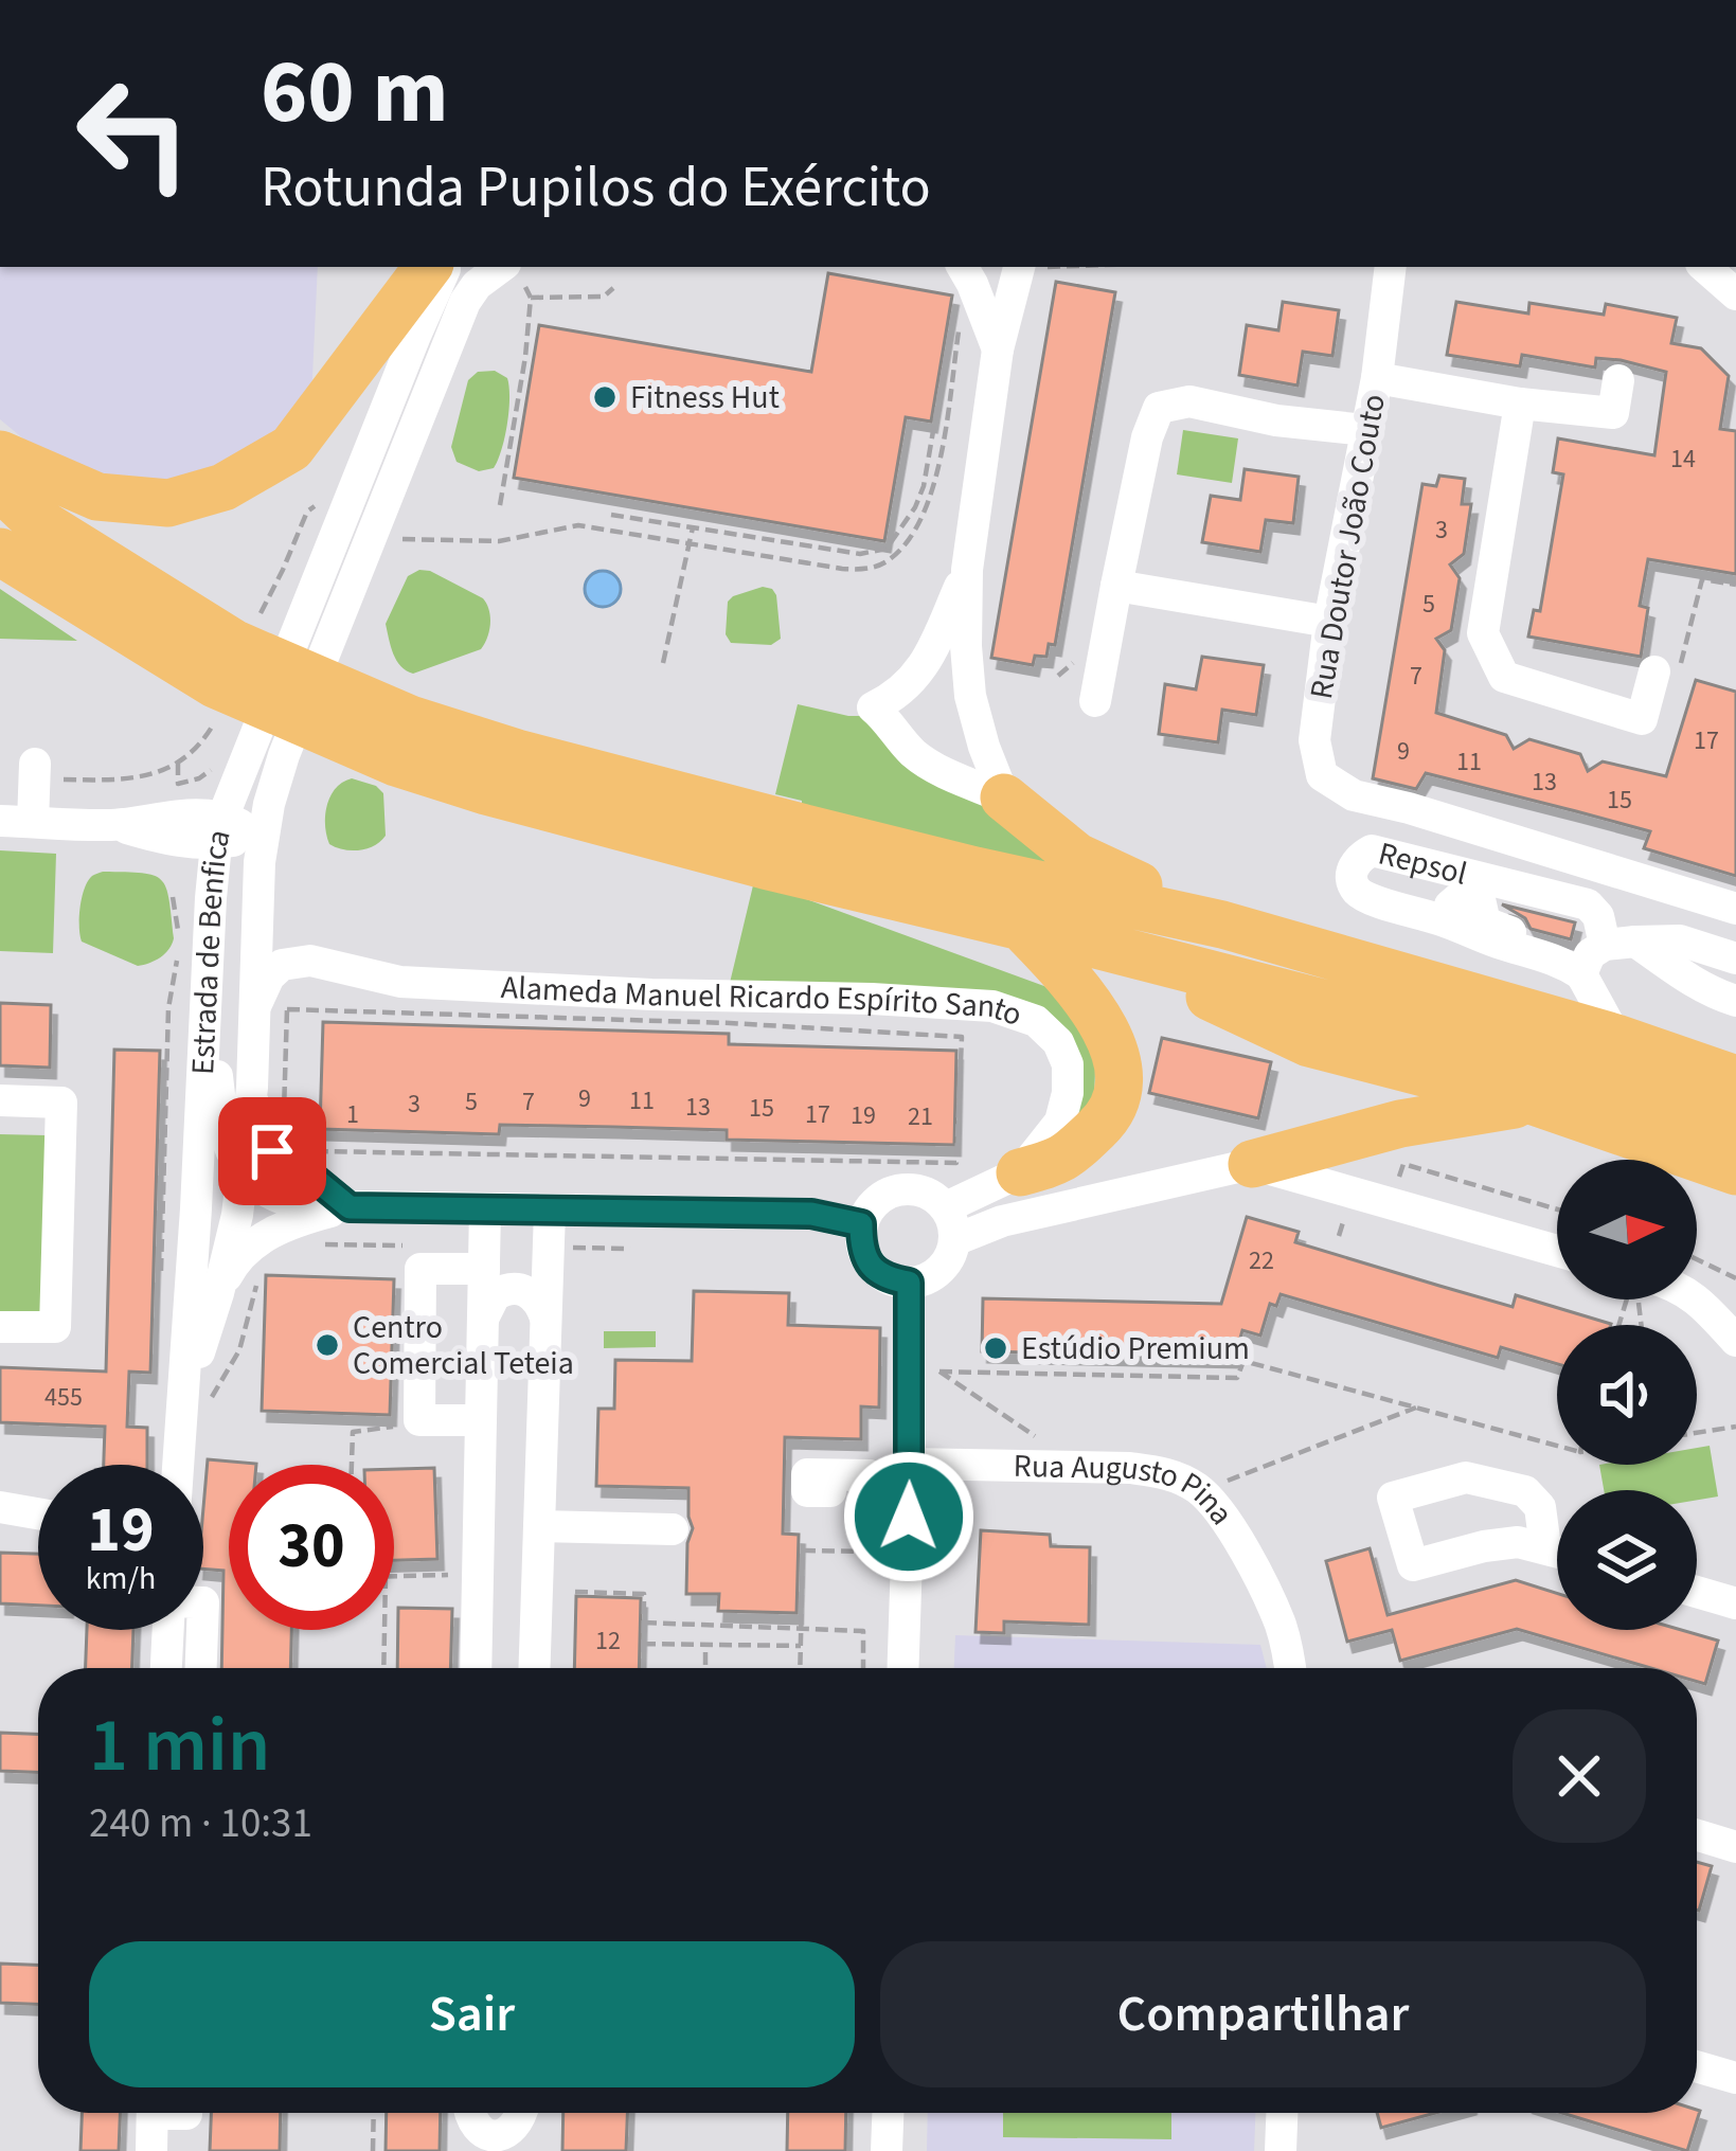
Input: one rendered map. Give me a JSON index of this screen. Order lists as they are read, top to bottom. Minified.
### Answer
{"streets":{"street":["Rua Doutor João Couto","Repsol","Estrada de Benfica","Alameda Manuel Ricardo Espírito Santo","Rua Augusto Pina"]},"crossings":[["Estrada de Benfica","Alameda Manuel Ricardo Espírito Santo"]],"places":["Fitness Hut","Centro Comercial Teteia","Estúdio Premium"],"house_numbers":["14","3","5","7","17","9","11","13","15","9","11","5","7","3","13","15","1","17","19","21","22","455","12"],"north":"right","page":{"turn":["60 m","Rotunda Pupilos do Exército"],"speed":"19 km/h","limit":"30","heading":["1 min","240 m · 10:31"],"buttons":["Sair","Compartilhar"]}}
